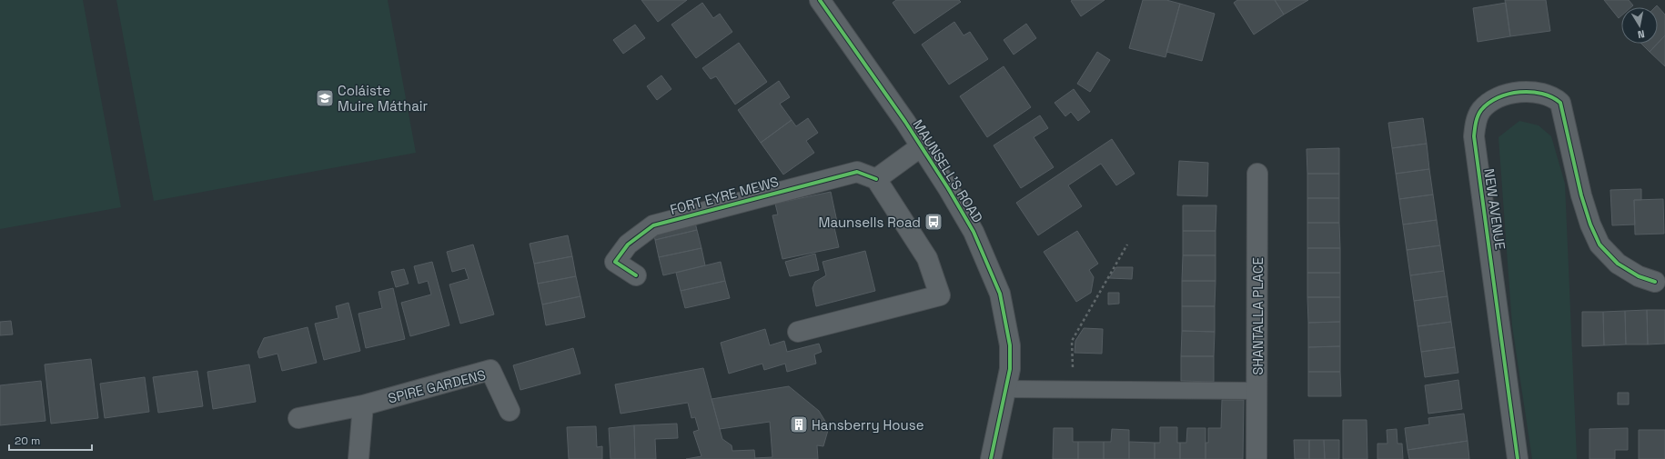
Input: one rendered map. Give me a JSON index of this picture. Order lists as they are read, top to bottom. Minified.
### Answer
{"streets":{"street":["MAUNSELL'S ROAD","FORT EYRE MEWS","NEW AVENUE","SHANTALLA PLACE","SPIRE GARDENS"]},"crossings":[["MAUNSELL'S ROAD","FORT EYRE MEWS"]],"places":{"school or university":["Coláiste Muire Máthair"],"bus stop":["Maunsells Road"],"building":["Hansberry House"]},"scale_bar":"20 m","north":"bottom"}
